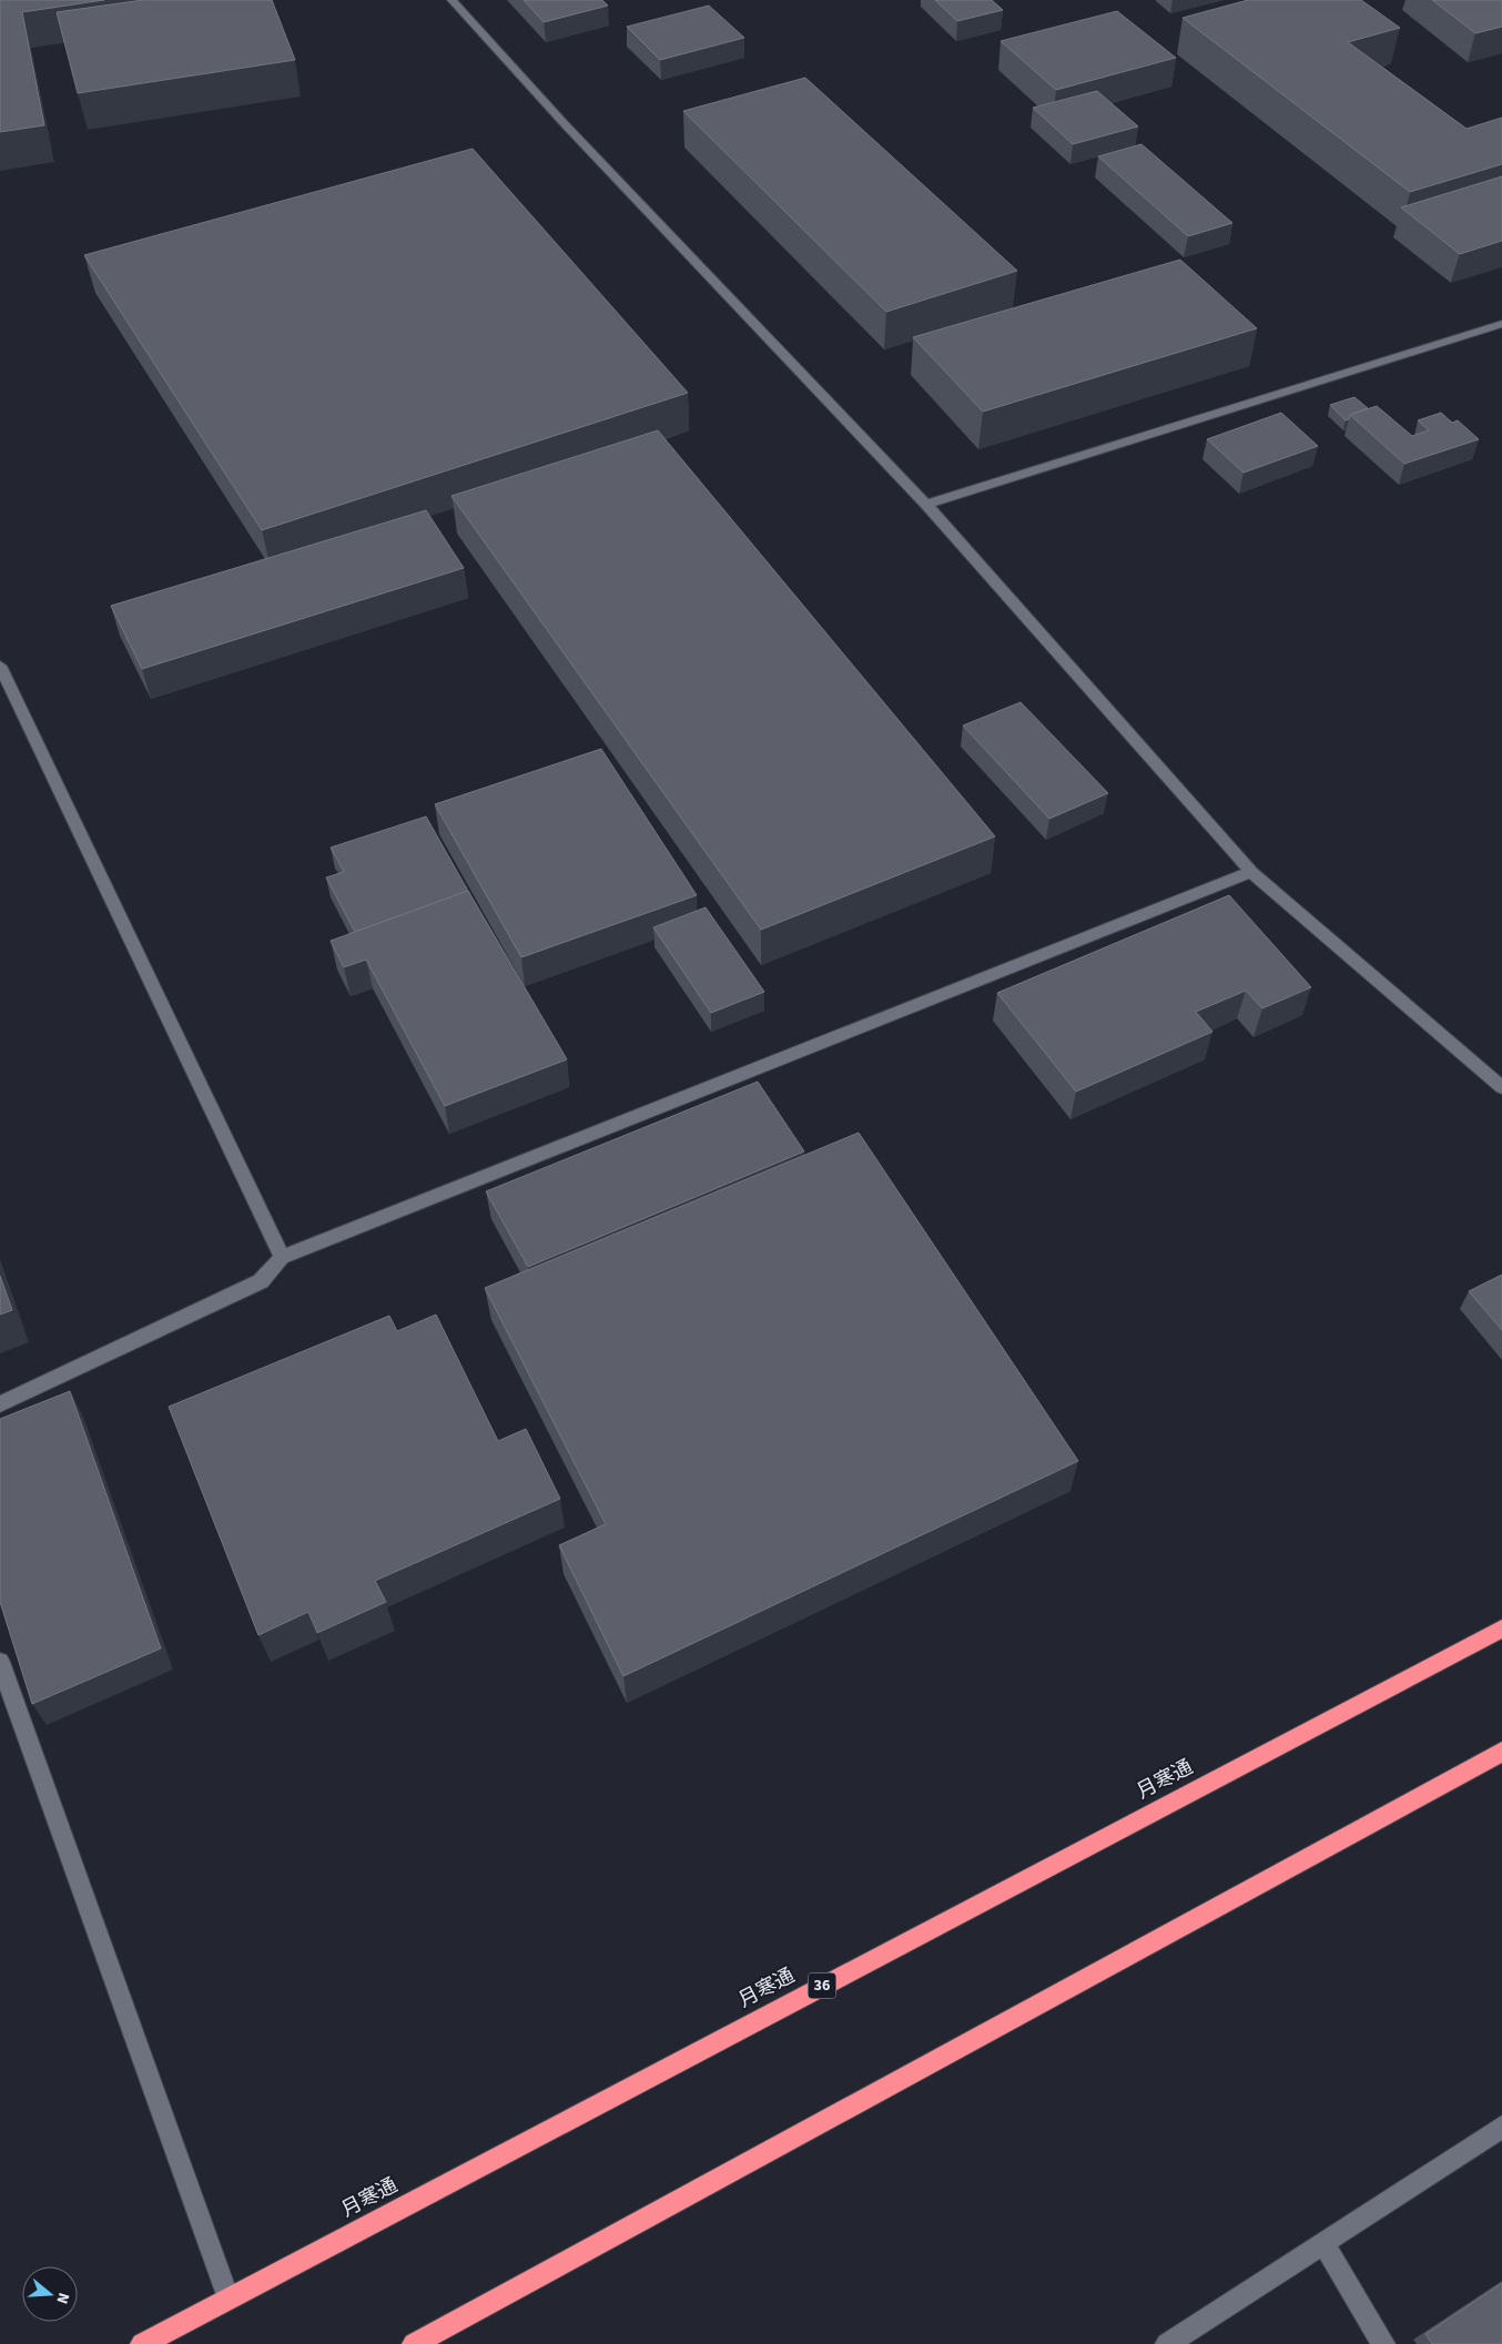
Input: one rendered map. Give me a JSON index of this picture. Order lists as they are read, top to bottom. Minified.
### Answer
{"streets":{"highway":["月寒通","36"]},"north":"right"}
